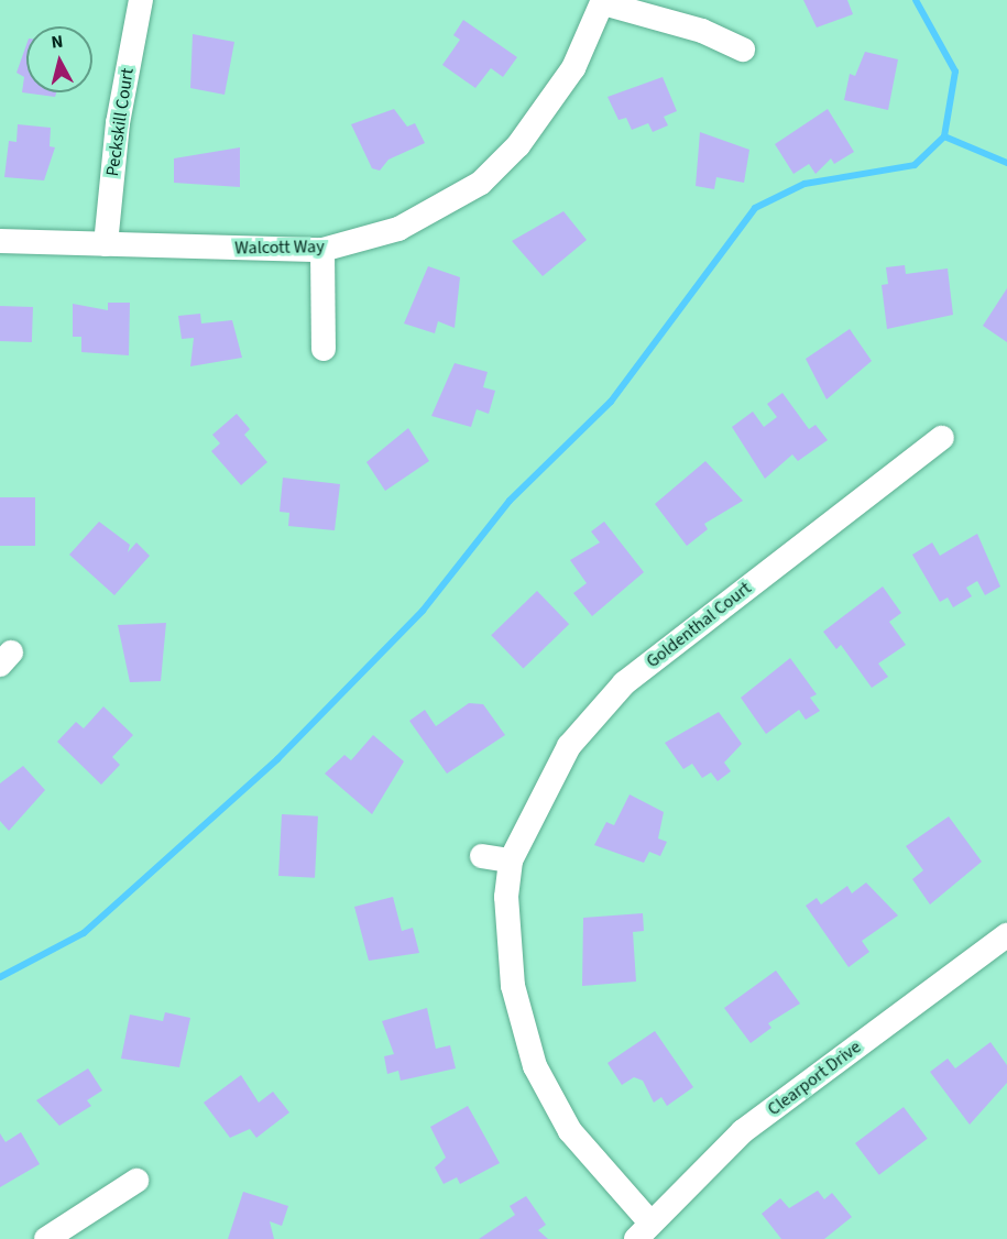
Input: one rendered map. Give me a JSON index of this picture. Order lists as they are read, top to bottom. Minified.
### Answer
{"streets":{"street":["Peckskill Court","Walcott Way","Goldenthal Court","Clearport Drive"]},"crossings":[["Peckskill Court","Walcott Way"],["Goldenthal Court","Clearport Drive"]],"north":"top"}
